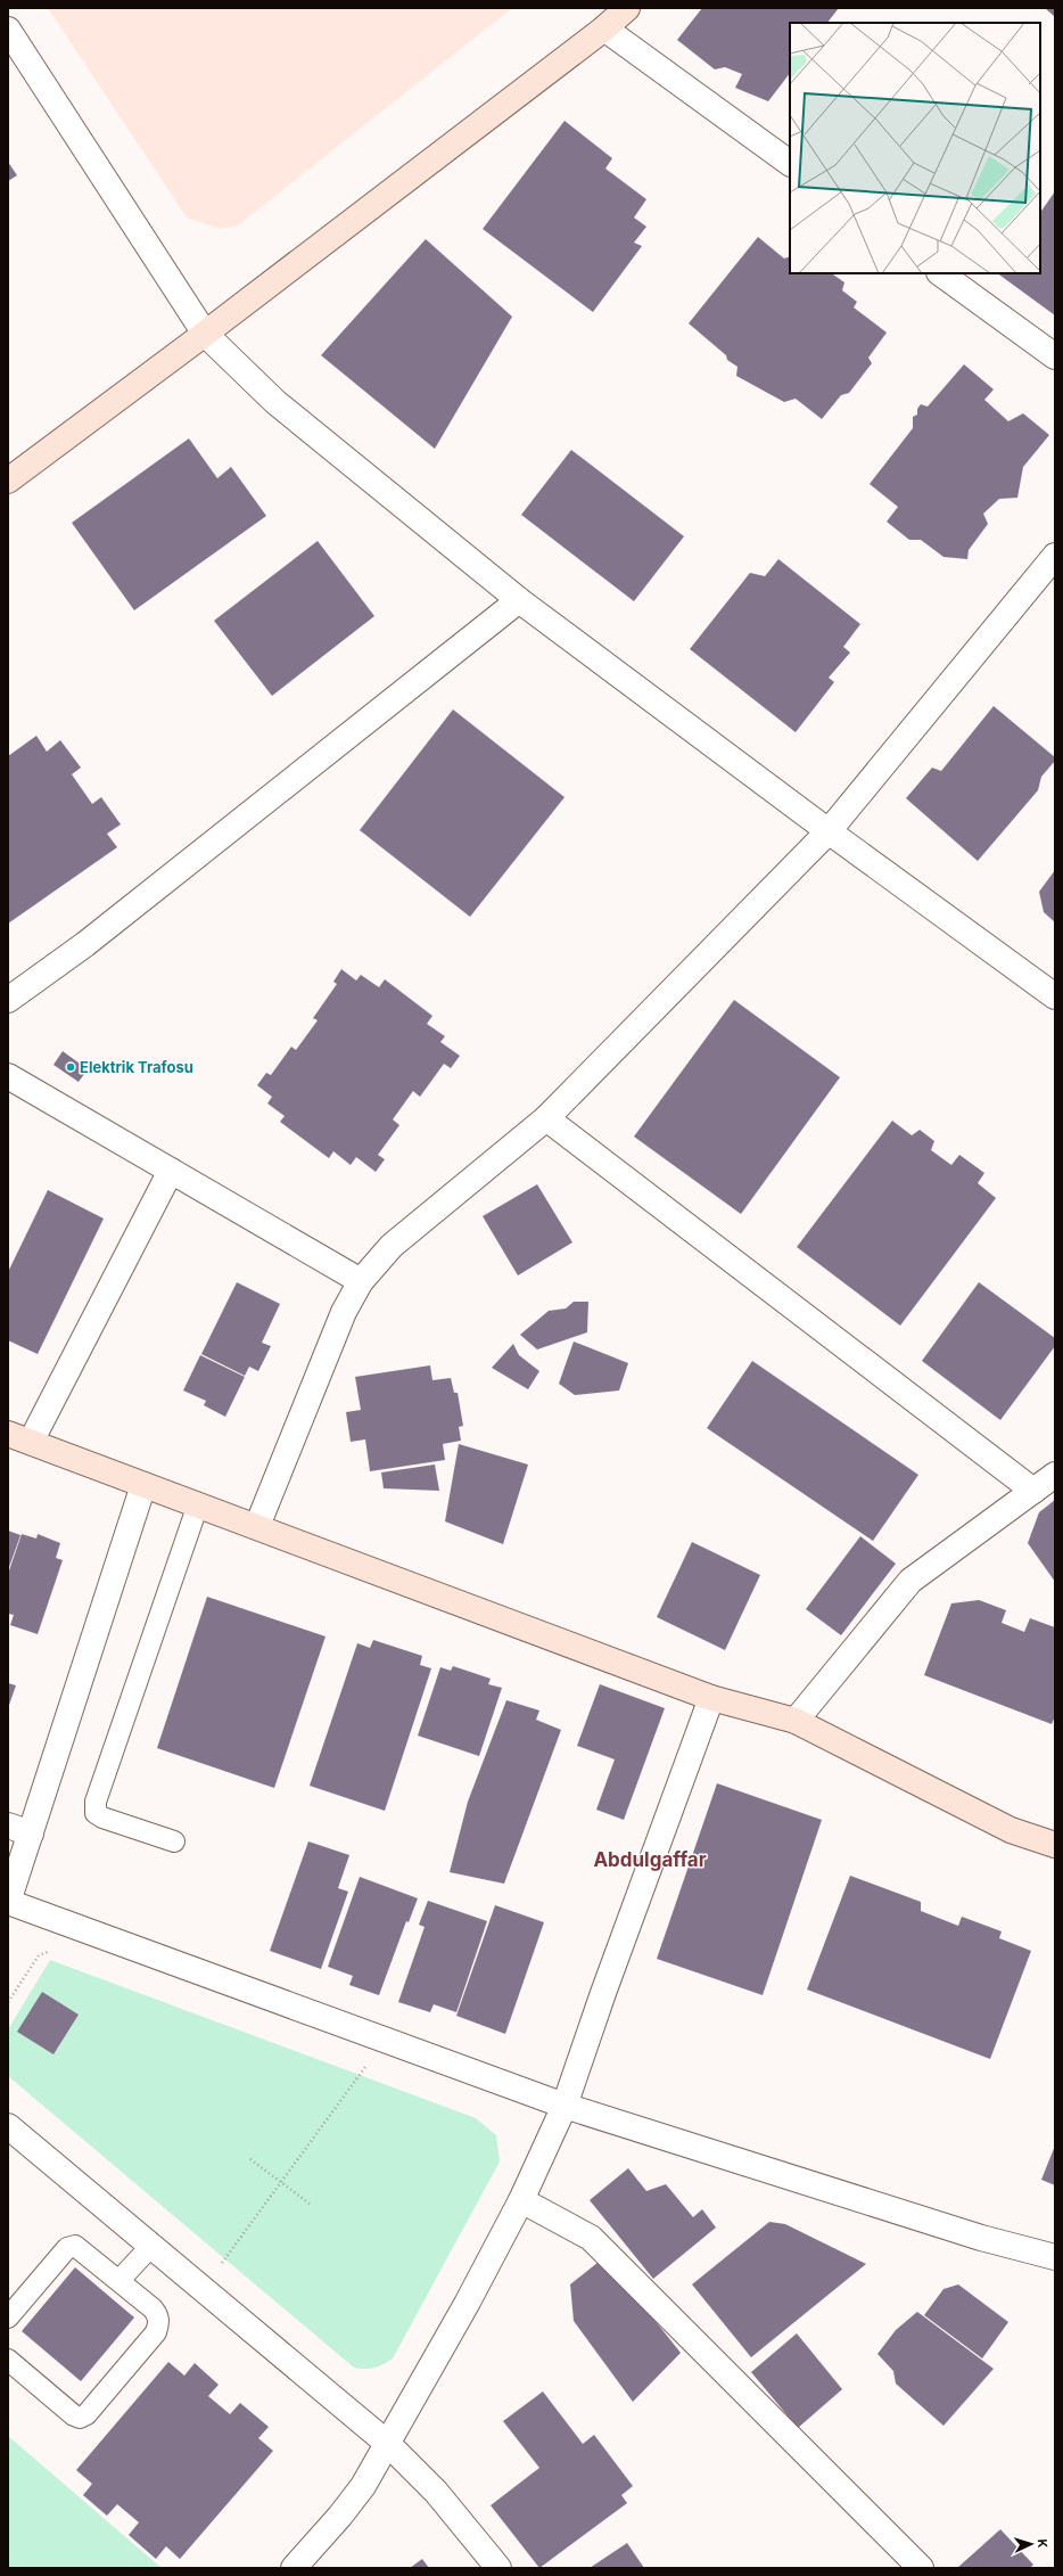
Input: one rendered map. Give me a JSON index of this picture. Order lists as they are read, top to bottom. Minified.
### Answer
{"districts":["Abdulgaffar"],"places":["Elektrik Trafosu"],"north":"right"}
